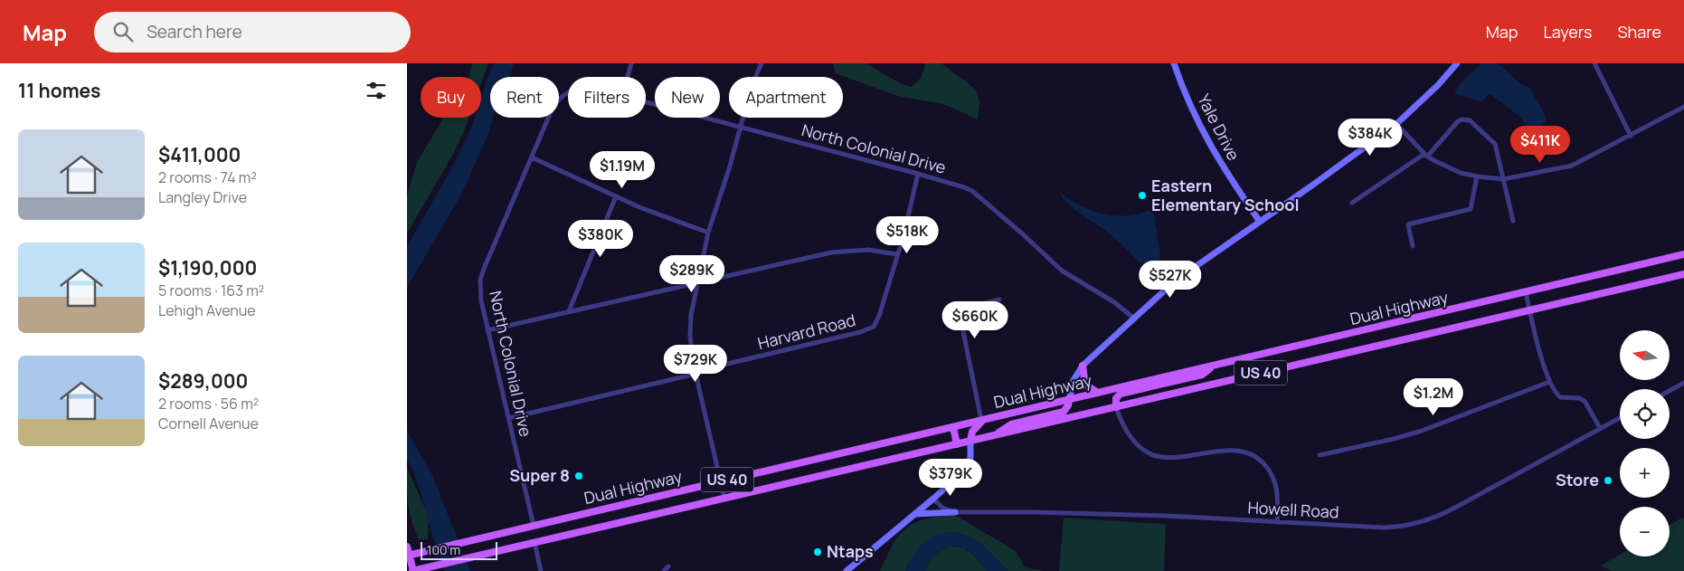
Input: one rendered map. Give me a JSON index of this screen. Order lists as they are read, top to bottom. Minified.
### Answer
{"streets":{"main road":["Dual Highway","US 40"],"street":["Yale Drive","North Colonial Drive","Harvard Road","Howell Road"]},"crossings":[["North Colonial Drive","Dual Highway"],["North Colonial Drive","Harvard Road"]],"places":["Eastern Elementary School","Super 8","Store","Ntaps"],"scale_bar":"100 m","north":"left","page":{"header":"Map","search":"Search here","nav":["Map","Layers","Share"],"heading":"11 homes","chip":["Buy","Rent","Filters","New","Apartment"],"list":[{"name":"$411,000","note":"2 rooms · 74 m² · Langley Drive"},{"name":"$1,190,000","note":"5 rooms · 163 m² · Lehigh Avenue"},{"name":"$289,000","note":"2 rooms · 56 m² · Cornell Avenue"}],"price":["$384K","$411K","$1.19M","$518K","$380K","$289K","$527K","$660K","$729K","$1.2M","$379K"],"map_buttons":["+","−"],"scale":"100 m"}}
